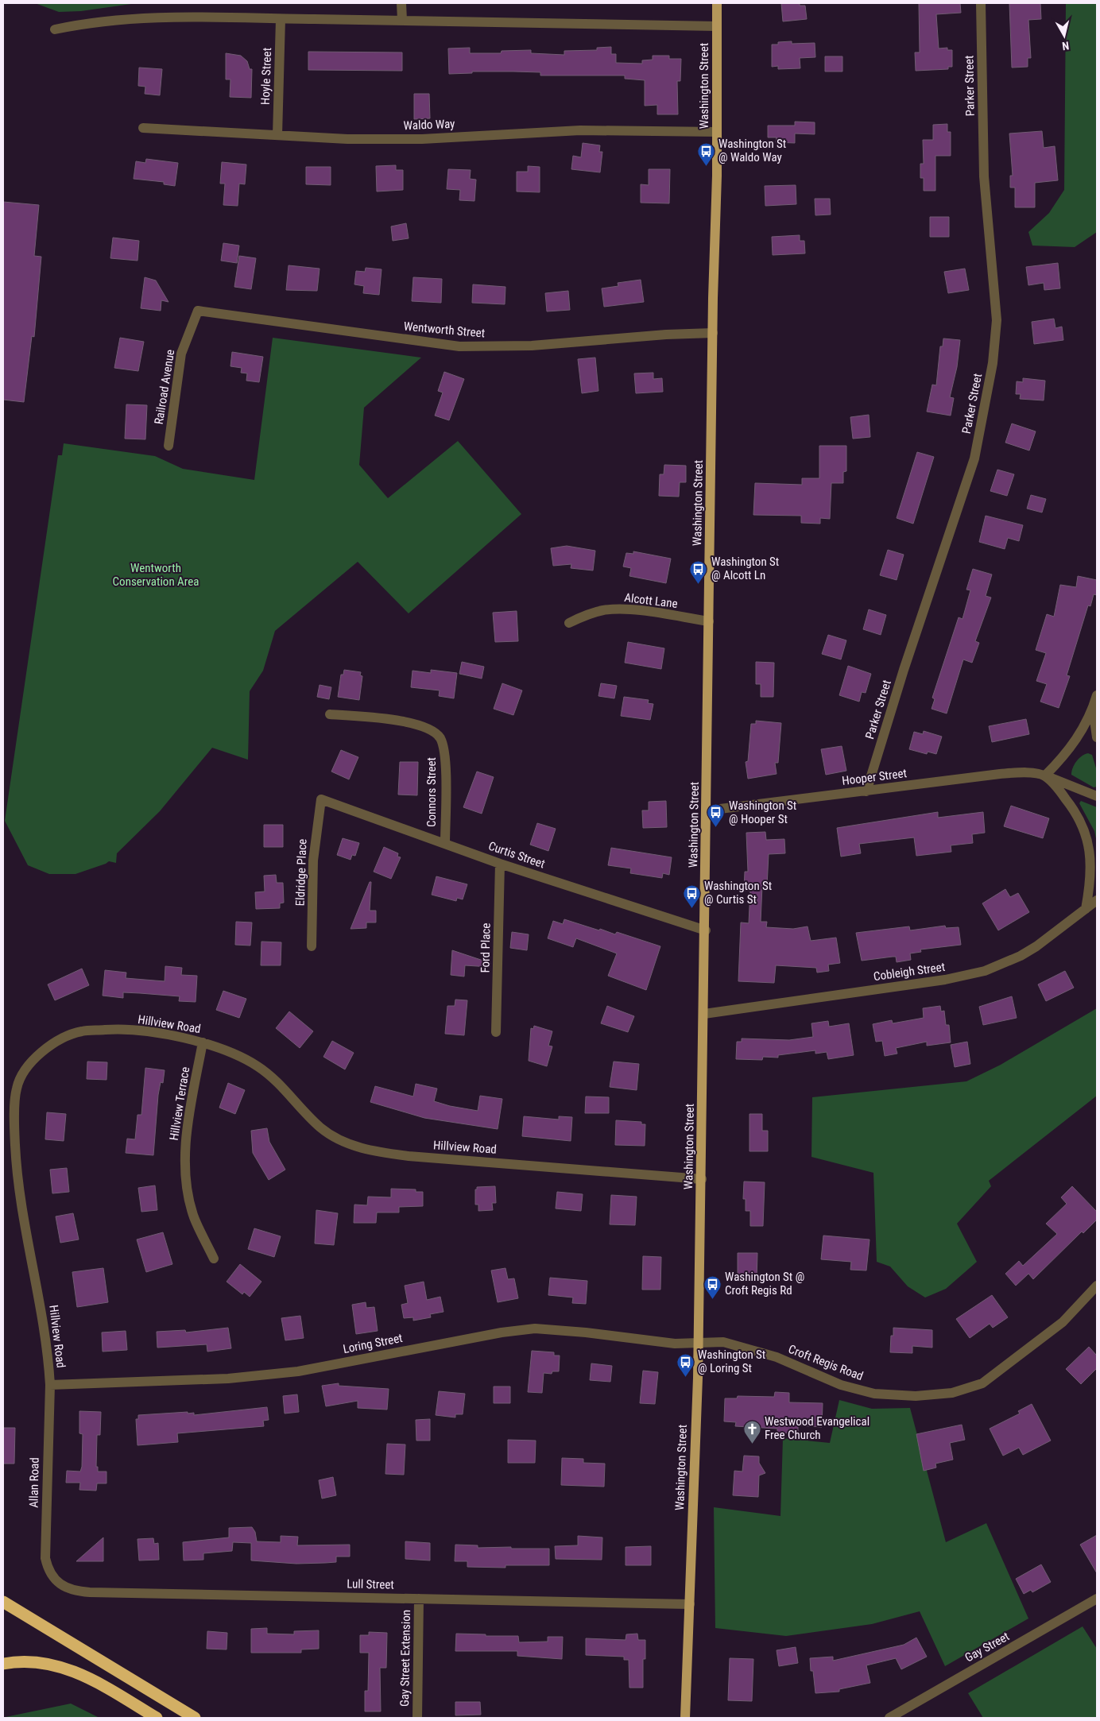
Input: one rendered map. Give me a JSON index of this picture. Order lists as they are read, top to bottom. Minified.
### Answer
{"streets":{"main road":["Washington Street"],"street":["Hoyle Street","Parker Street","Waldo Way","Wentworth Street","Railroad Avenue","Alcott Lane","Hooper Street","Connors Street","Curtis Street","Eldridge Place","Ford Place","Cobleigh Street","Hillview Road","Hillview Terrace","Loring Street","Croft Regis Road","Allan Road","Lull Street","Gay Street","Gay Street Extension"]},"crossings":[["Hoyle Street","Waldo Way"],["Washington Street","Waldo Way"],["Washington Street","Wentworth Street"],["Washington Street","Alcott Lane"],["Washington Street","Hooper Street"],["Washington Street","Curtis Street"],["Washington Street","Cobleigh Street"],["Washington Street","Hillview Road"],["Washington Street","Loring Street"],["Washington Street","Croft Regis Road"],["Washington Street","Lull Street"],["Parker Street","Hooper Street"],["Wentworth Street","Railroad Avenue"],["Connors Street","Curtis Street"],["Curtis Street","Eldridge Place"],["Curtis Street","Ford Place"],["Hillview Road","Hillview Terrace"],["Hillview Road","Loring Street"],["Hillview Road","Allan Road"],["Loring Street","Croft Regis Road"],["Loring Street","Allan Road"],["Allan Road","Lull Street"],["Lull Street","Gay Street Extension"]],"parks":["Wentworth Conservation Area"],"places":{"bus stop":["Washington St @ Waldo Way","Washington St @ Alcott Ln","Washington St @ Hooper St","Washington St @ Curtis St","Washington St @ Croft Regis Rd","Washington St @ Loring St"],"church":["Westwood Evangelical Free Church"]},"north":"bottom"}
